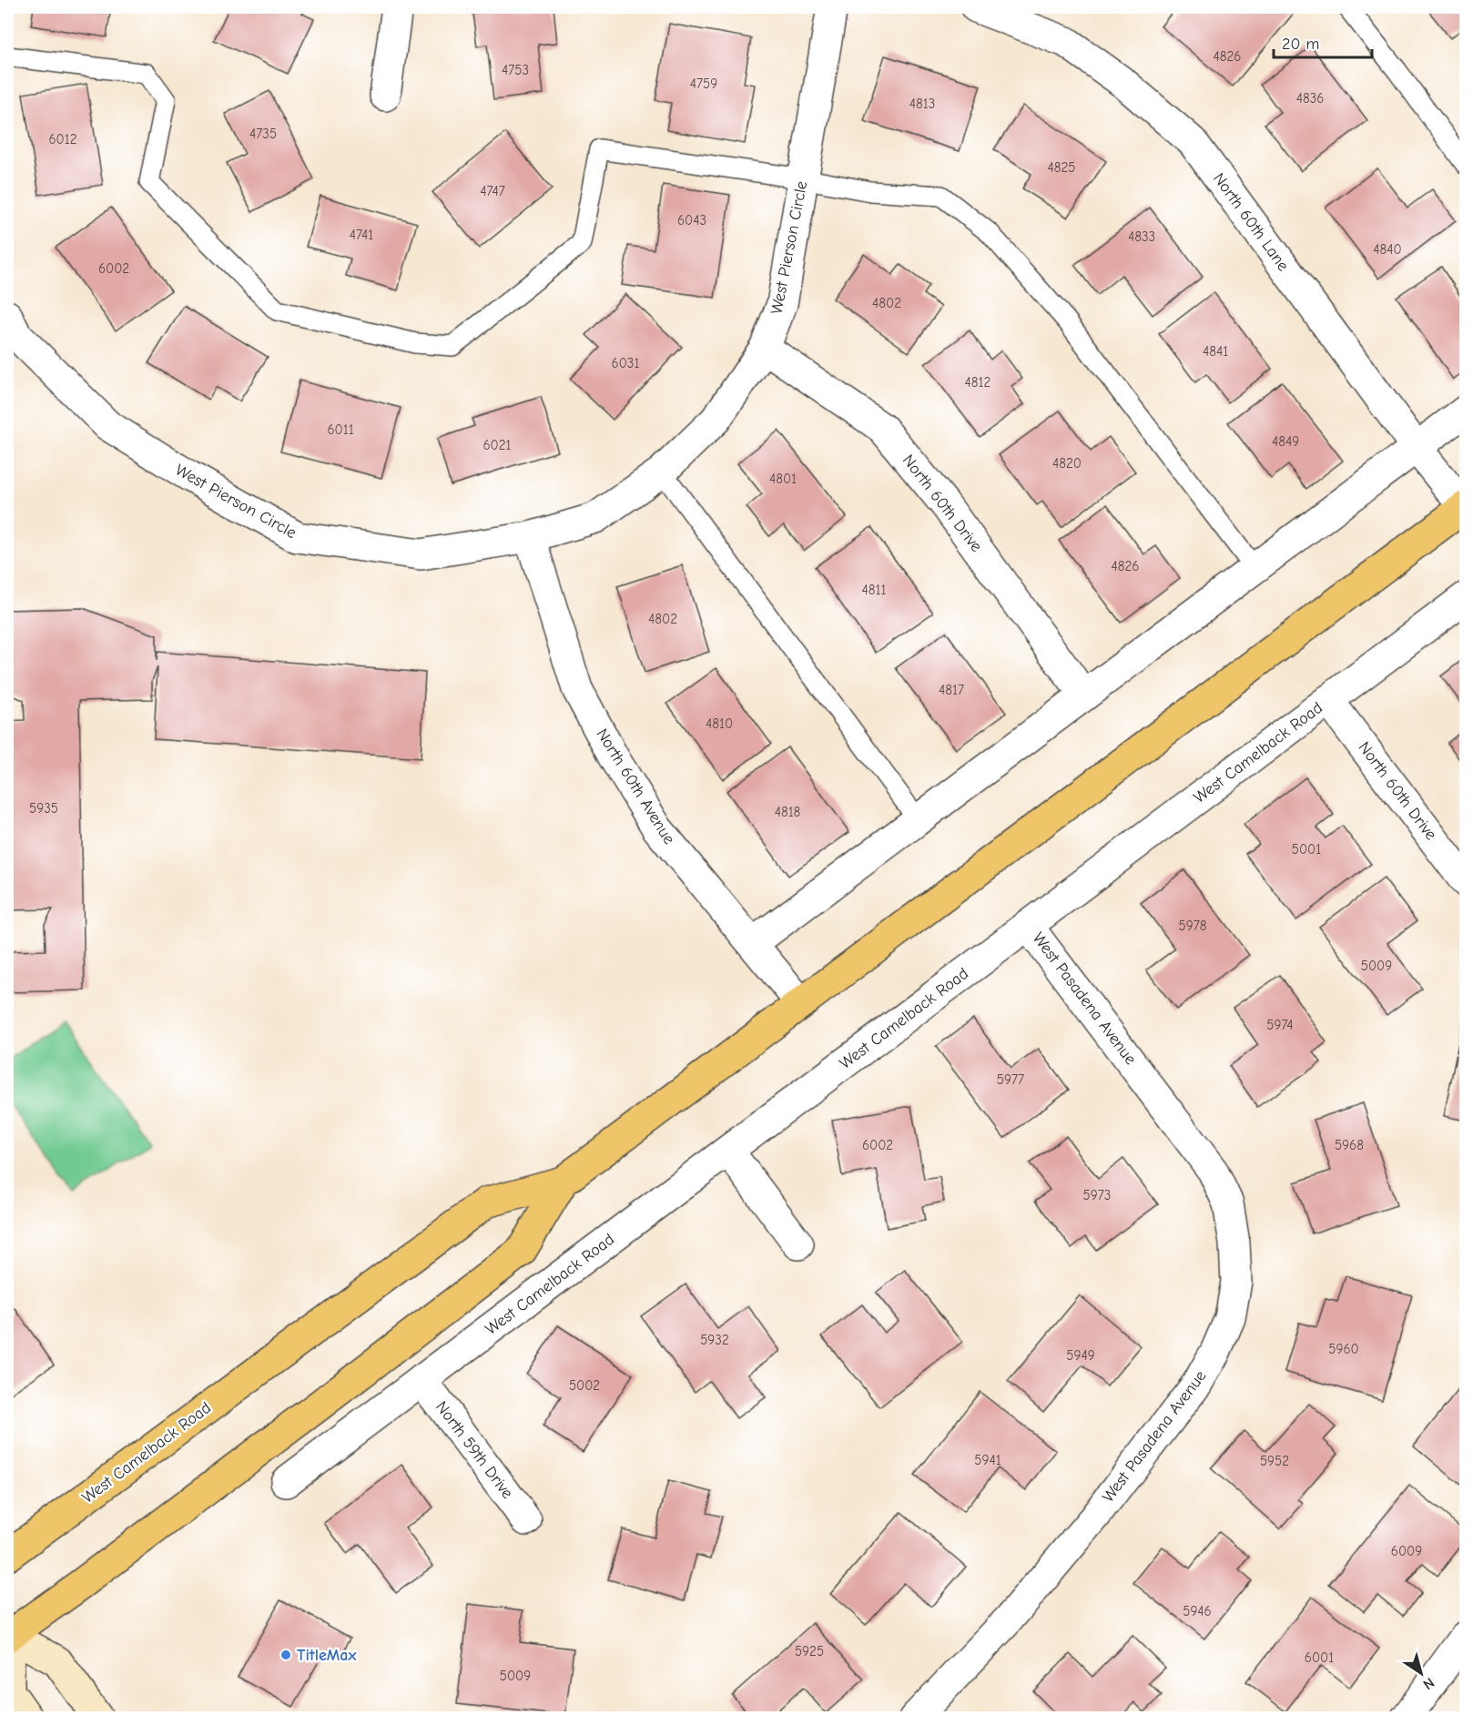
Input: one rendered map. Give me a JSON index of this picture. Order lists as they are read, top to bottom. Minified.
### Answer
{"streets":{"main road":["West Camelback Road"],"street":["North 60th Lane","West Pierson Circle","North 60th Drive","North 60th Avenue","West Pasadena Avenue","North 59th Drive"]},"crossings":[["North 60th Lane","West Camelback Road"],["West Pierson Circle","North 60th Drive"],["West Pierson Circle","North 60th Avenue"],["North 60th Drive","West Camelback Road"],["West Camelback Road","North 60th Avenue"],["West Camelback Road","West Pasadena Avenue"],["West Camelback Road","North 59th Drive"]],"places":["TitleMax"],"house_numbers":["4826","4753","4759","4836","4813","4735","6012","4825","4747","6043","4741","4833","4840","6002","4802","4841","6031","4812","6011","4849","6021","4820","4801","4826","4811","4802","4817","4810","5935","4818","5001","5978","5009","5974","5977","6002","5968","5973","5932","5960","5949","5002","5941","5952","6009","5946","5925","6001","5009"],"scale_bar":"20 m","north":"bottom right"}
